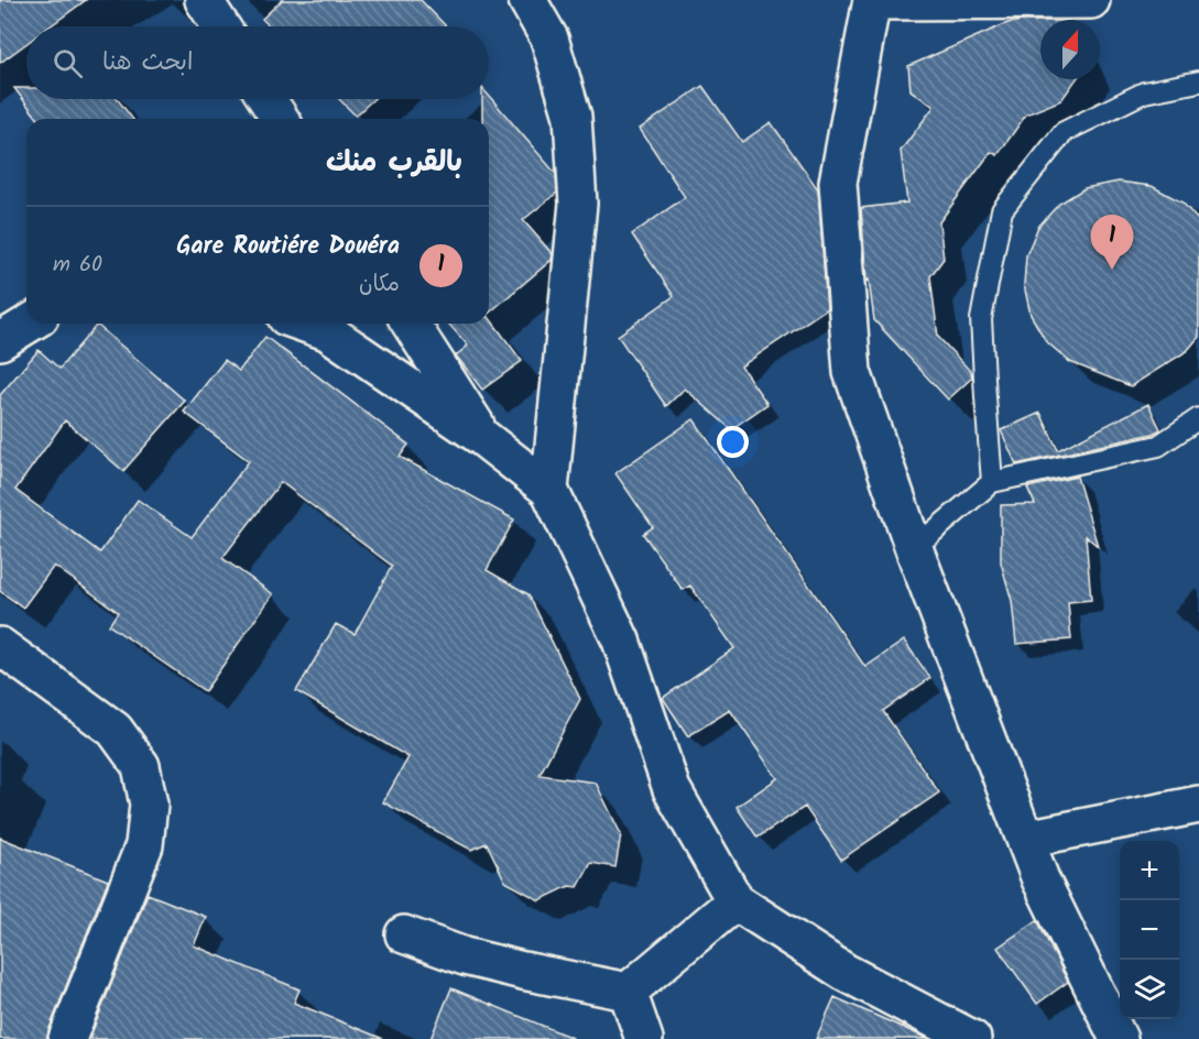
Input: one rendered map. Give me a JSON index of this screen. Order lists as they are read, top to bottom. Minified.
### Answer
{"north":"top","page":{"search":"ابحث هنا","heading":"بالقرب منك","list":[{"mark":"1","name":"Gare Routiére Douéra","note":"مكان","value":"60 m"}],"pins":"1","map_buttons":["+","−"]}}
